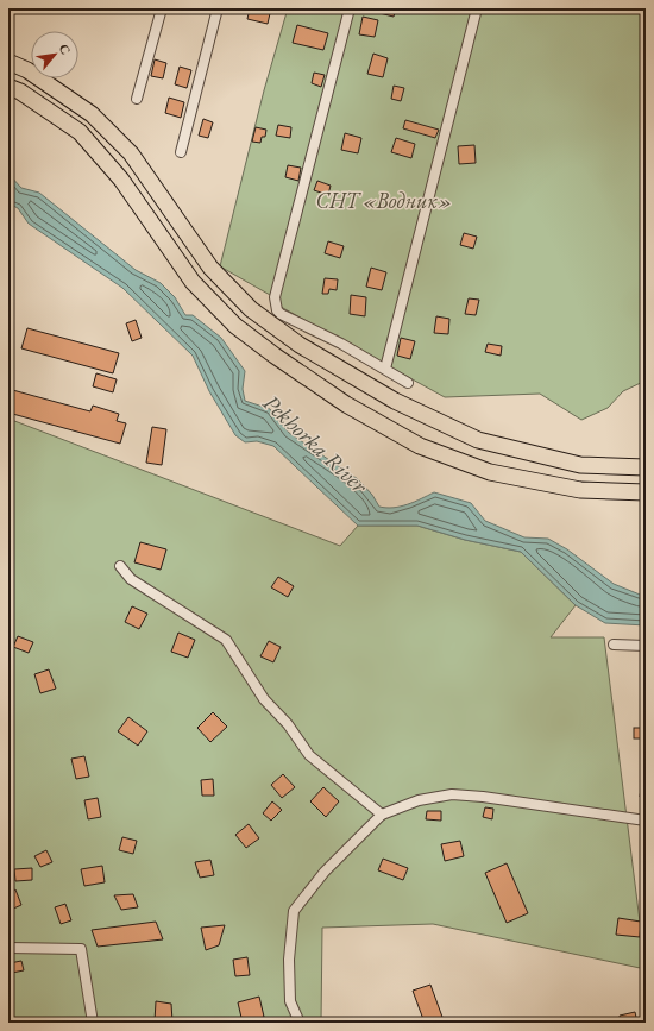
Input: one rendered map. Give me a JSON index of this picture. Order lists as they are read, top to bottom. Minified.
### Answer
{"water":["Pekhorka River"],"parks":["СНТ «Водник»"],"north":"top right"}
